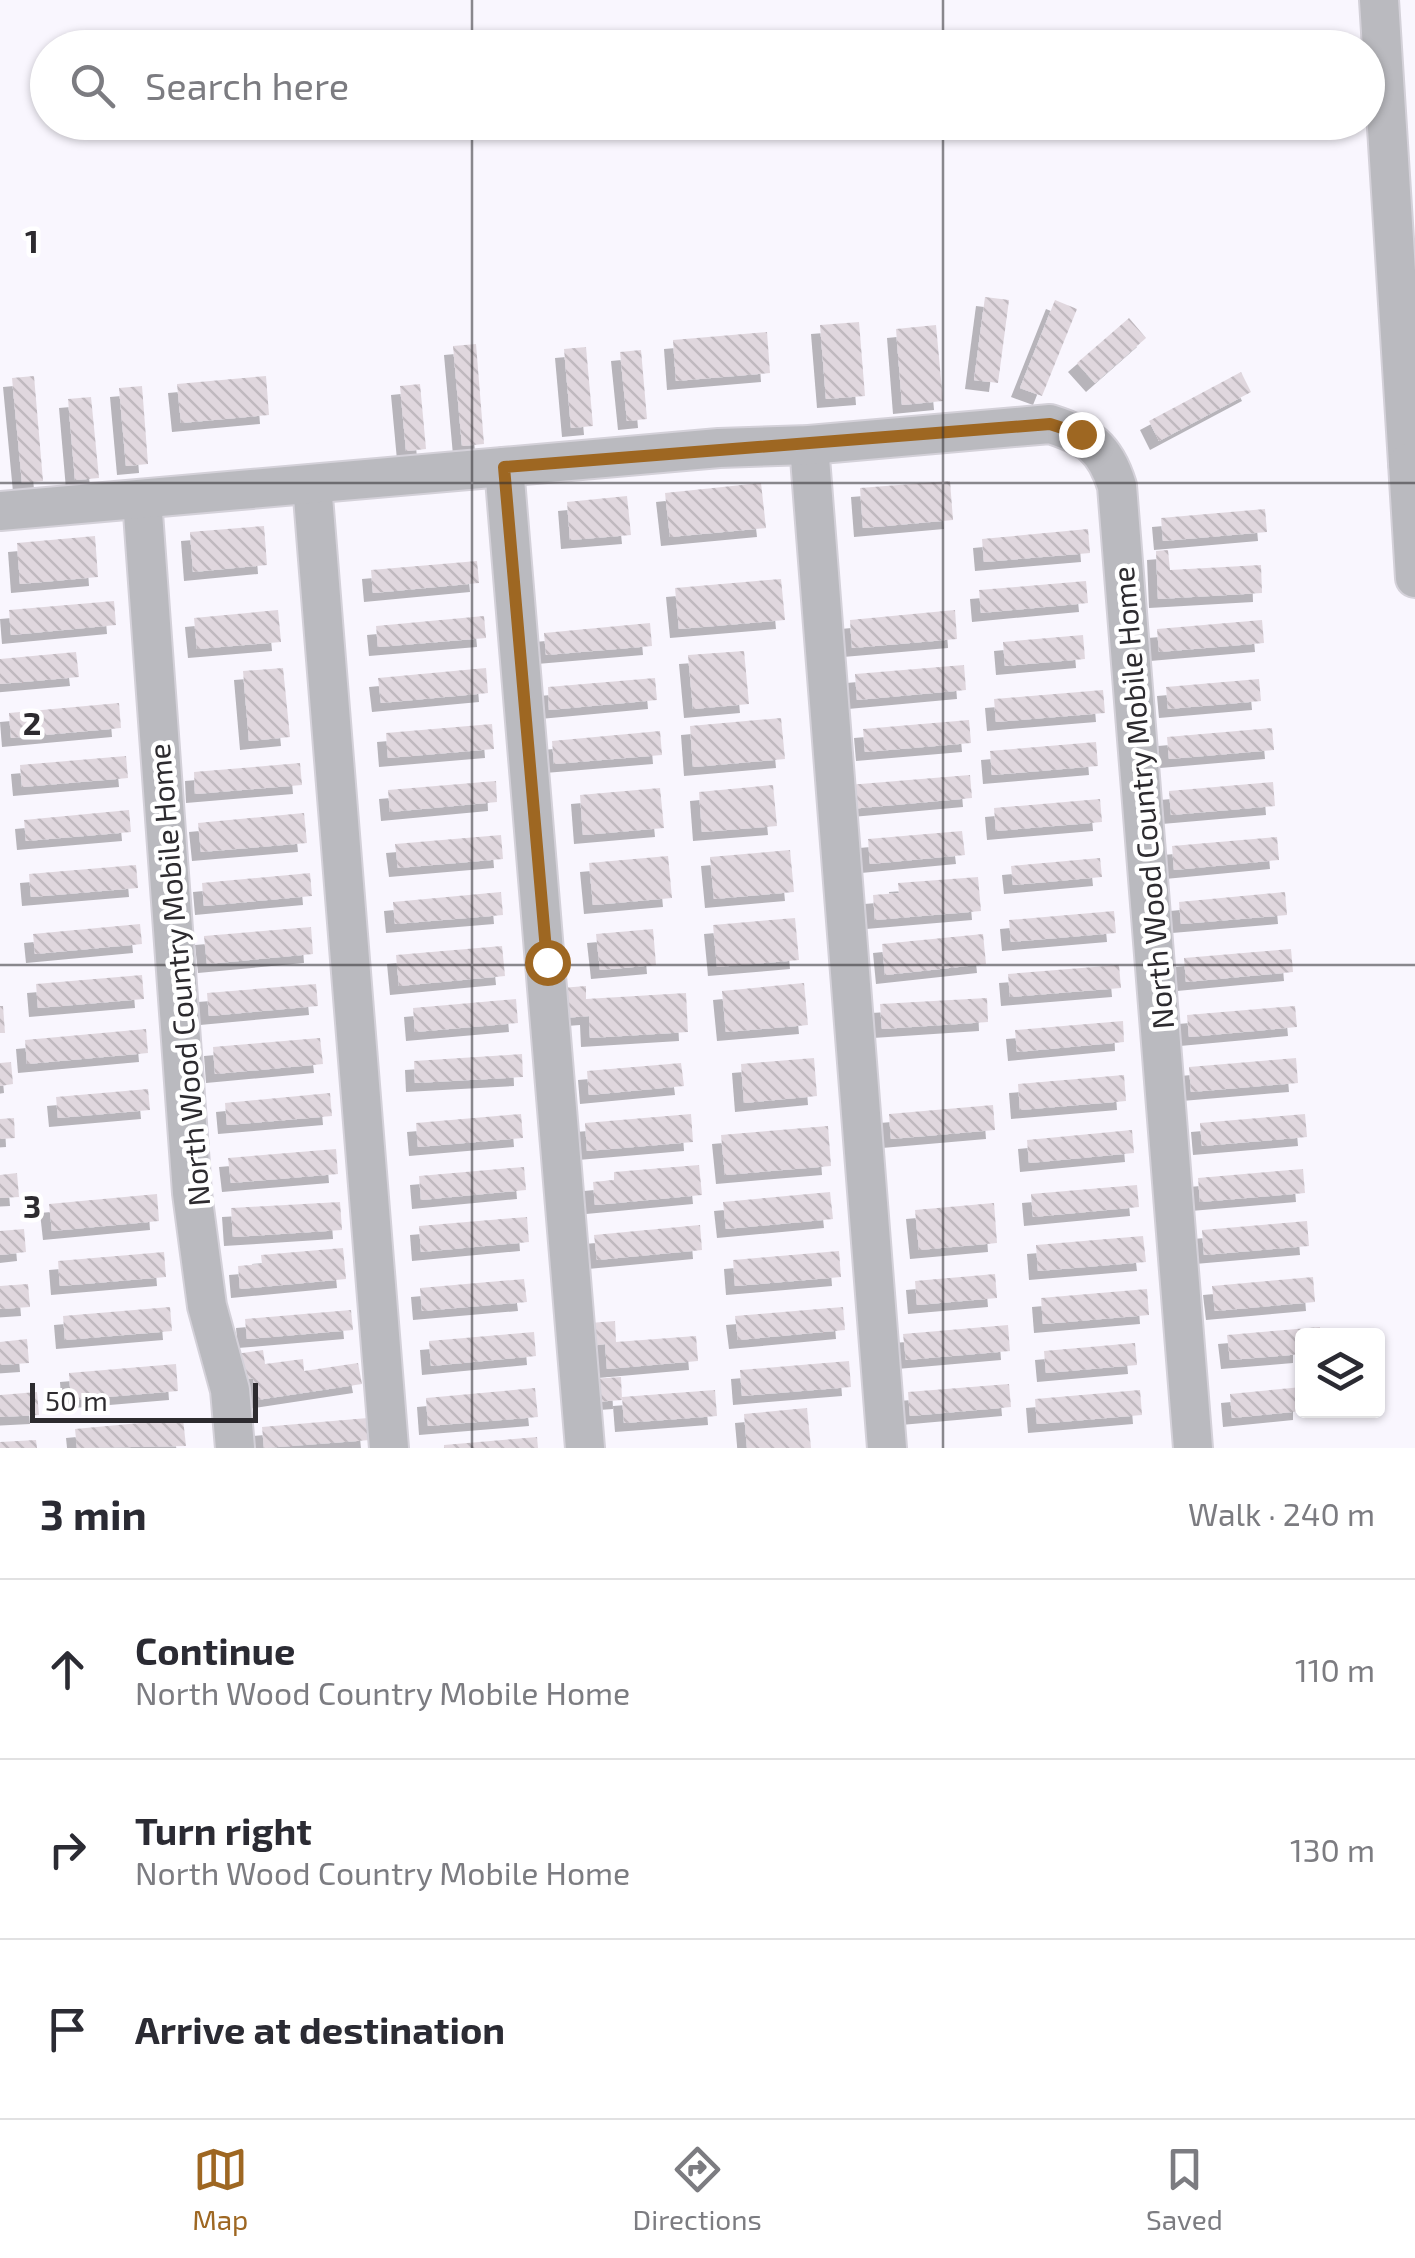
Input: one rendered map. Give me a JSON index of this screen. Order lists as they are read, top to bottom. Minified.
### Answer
{"streets":{"street":["North Wood Country Mobile Home"]},"scale_bar":"50 m","page":{"search":"Search here","scale":"50 m","heading":["3 min","Walk · 240 m"],"list":[["Continue","North Wood Country Mobile Home","110 m"],["Turn right","North Wood Country Mobile Home","130 m"],"Arrive at destination"],"nav":["Map","Directions","Saved"]},"grid":{"rows":["1","2","3"]}}
